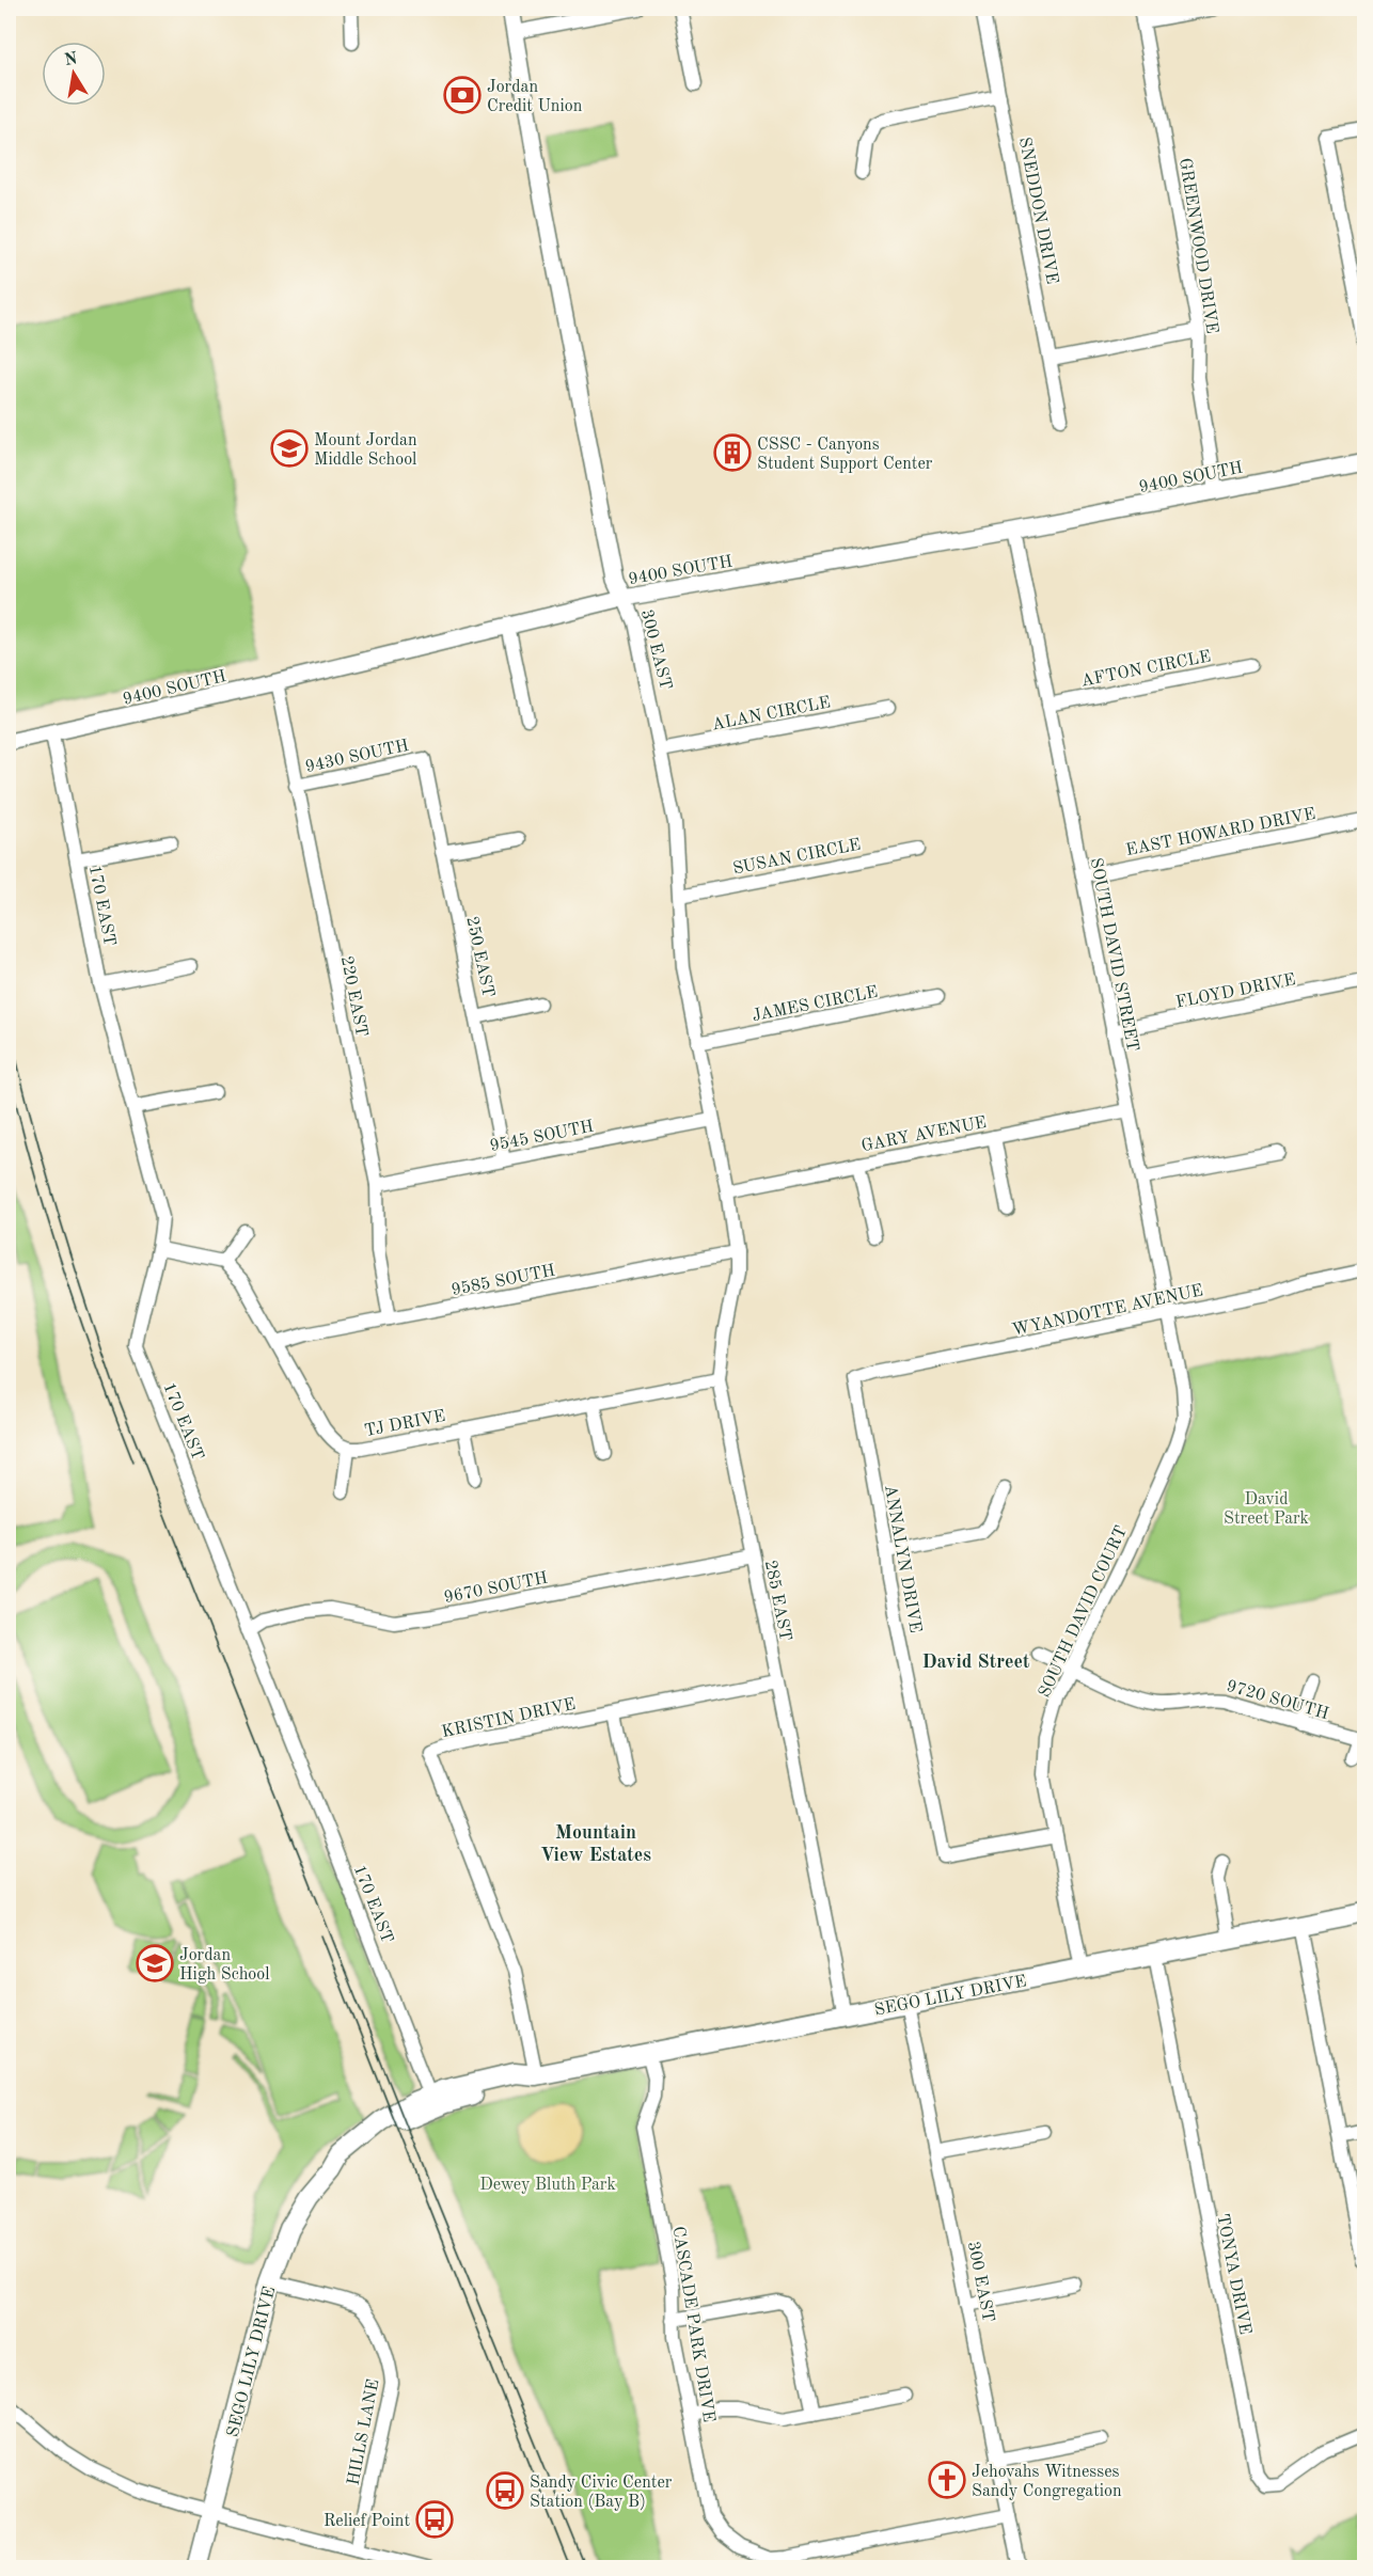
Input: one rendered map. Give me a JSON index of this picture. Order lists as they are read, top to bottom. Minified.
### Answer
{"streets":{"main road":["SEGO LILY DRIVE"],"street":["SNEDDON DRIVE","GREENWOOD DRIVE","9400 SOUTH","300 EAST","AFTON CIRCLE","ALAN CIRCLE","9430 SOUTH","EAST HOWARD DRIVE","SUSAN CIRCLE","170 EAST","SOUTH DAVID STREET","250 EAST","FLOYD DRIVE","220 EAST","JAMES CIRCLE","GARY AVENUE","9545 SOUTH","9585 SOUTH","WYANDOTTE AVENUE","TJ DRIVE","ANNALYN DRIVE","9670 SOUTH","285 EAST","SOUTH DAVID COURT","9720 SOUTH","KRISTIN DRIVE","TONYA DRIVE","CASCADE PARK DRIVE","HILLS LANE"]},"crossings":[["GREENWOOD DRIVE","9400 SOUTH"],["9400 SOUTH","300 EAST"],["9400 SOUTH","170 EAST"],["9400 SOUTH","SOUTH DAVID STREET"],["9400 SOUTH","220 EAST"],["300 EAST","ALAN CIRCLE"],["300 EAST","SUSAN CIRCLE"],["300 EAST","JAMES CIRCLE"],["300 EAST","GARY AVENUE"],["300 EAST","9545 SOUTH"],["300 EAST","285 EAST"],["300 EAST","SEGO LILY DRIVE"],["300 EAST","CASCADE PARK DRIVE"],["AFTON CIRCLE","SOUTH DAVID STREET"],["9430 SOUTH","250 EAST"],["9430 SOUTH","220 EAST"],["EAST HOWARD DRIVE","SOUTH DAVID STREET"],["170 EAST","9670 SOUTH"],["170 EAST","SEGO LILY DRIVE"],["SOUTH DAVID STREET","FLOYD DRIVE"],["SOUTH DAVID STREET","GARY AVENUE"],["SOUTH DAVID STREET","WYANDOTTE AVENUE"],["SOUTH DAVID STREET","SOUTH DAVID COURT"],["250 EAST","9545 SOUTH"],["220 EAST","9545 SOUTH"],["220 EAST","9585 SOUTH"],["GARY AVENUE","285 EAST"],["9585 SOUTH","TJ DRIVE"],["9585 SOUTH","285 EAST"],["WYANDOTTE AVENUE","ANNALYN DRIVE"],["TJ DRIVE","285 EAST"],["ANNALYN DRIVE","SOUTH DAVID COURT"],["9670 SOUTH","285 EAST"],["285 EAST","KRISTIN DRIVE"],["285 EAST","SEGO LILY DRIVE"],["SOUTH DAVID COURT","9720 SOUTH"],["KRISTIN DRIVE","SEGO LILY DRIVE"],["SEGO LILY DRIVE","TONYA DRIVE"],["SEGO LILY DRIVE","CASCADE PARK DRIVE"],["SEGO LILY DRIVE","HILLS LANE"]],"districts":["David Street","Mountain View Estates"],"parks":["David Street Park","Dewey Bluth Park"],"places":{"bank":["Jordan Credit Union"],"school or university":["Mount Jordan Middle School","Jordan High School"],"building":["CSSC - Canyons Student Support Center"],"church":["Jehovahs Witnesses Sandy Congregation"],"bus stop":["Sandy Civic Center Station (Bay B)","Relief Point"]},"north":"top"}
